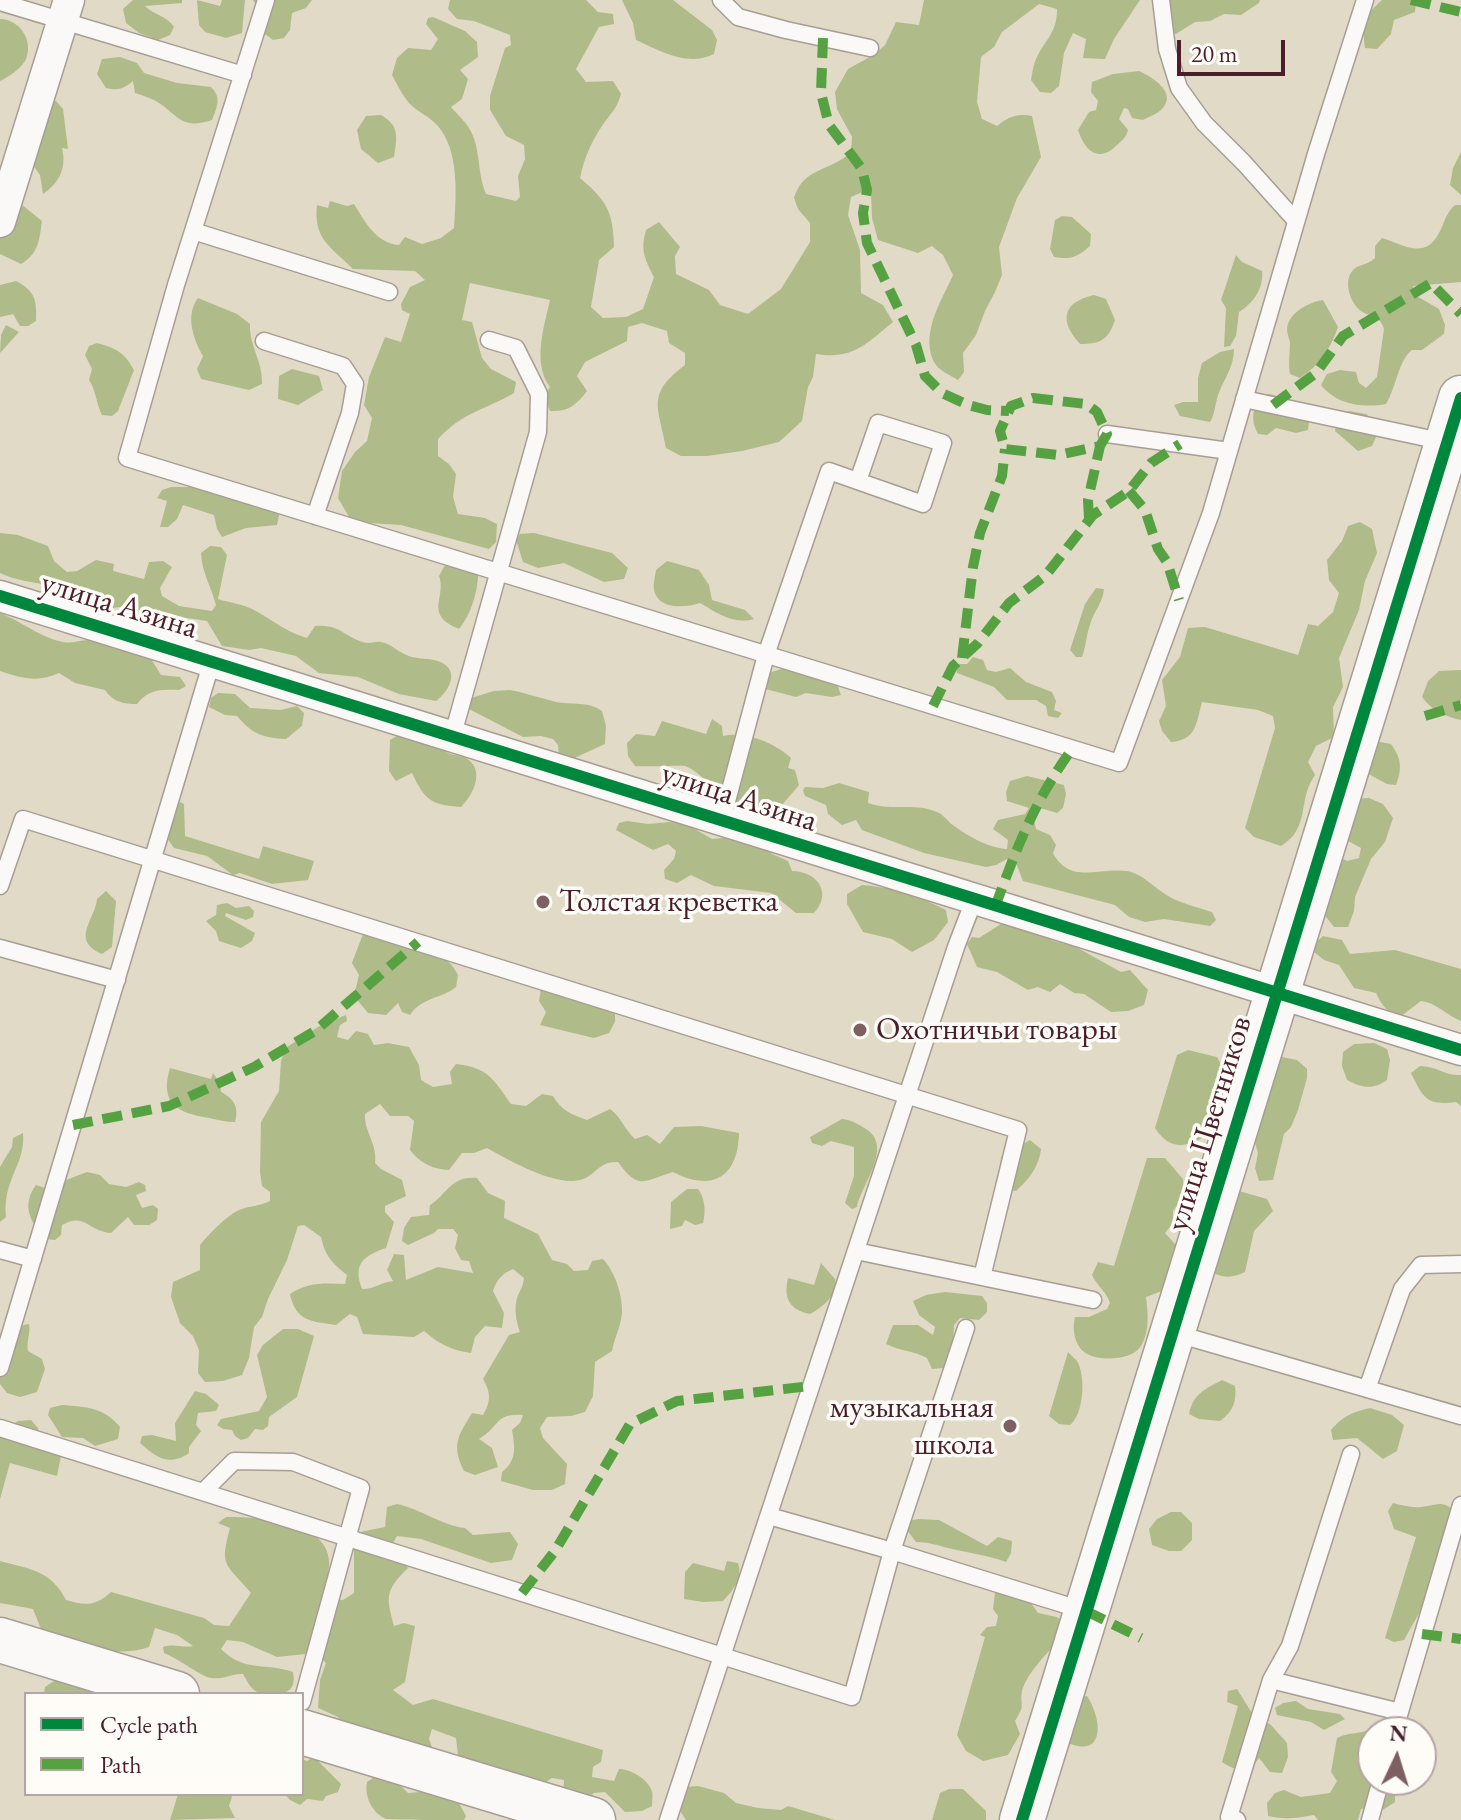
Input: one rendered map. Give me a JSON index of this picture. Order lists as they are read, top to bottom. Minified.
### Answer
{"streets":{"street":["улица Азина","улица Цветников"]},"crossings":[["улица Азина","улица Цветников"]],"places":["Толстая креветка","Охотничьи товары","музыкальная школа"],"legend":["Cycle path","Path"],"scale_bar":"20 m","north":"top"}
